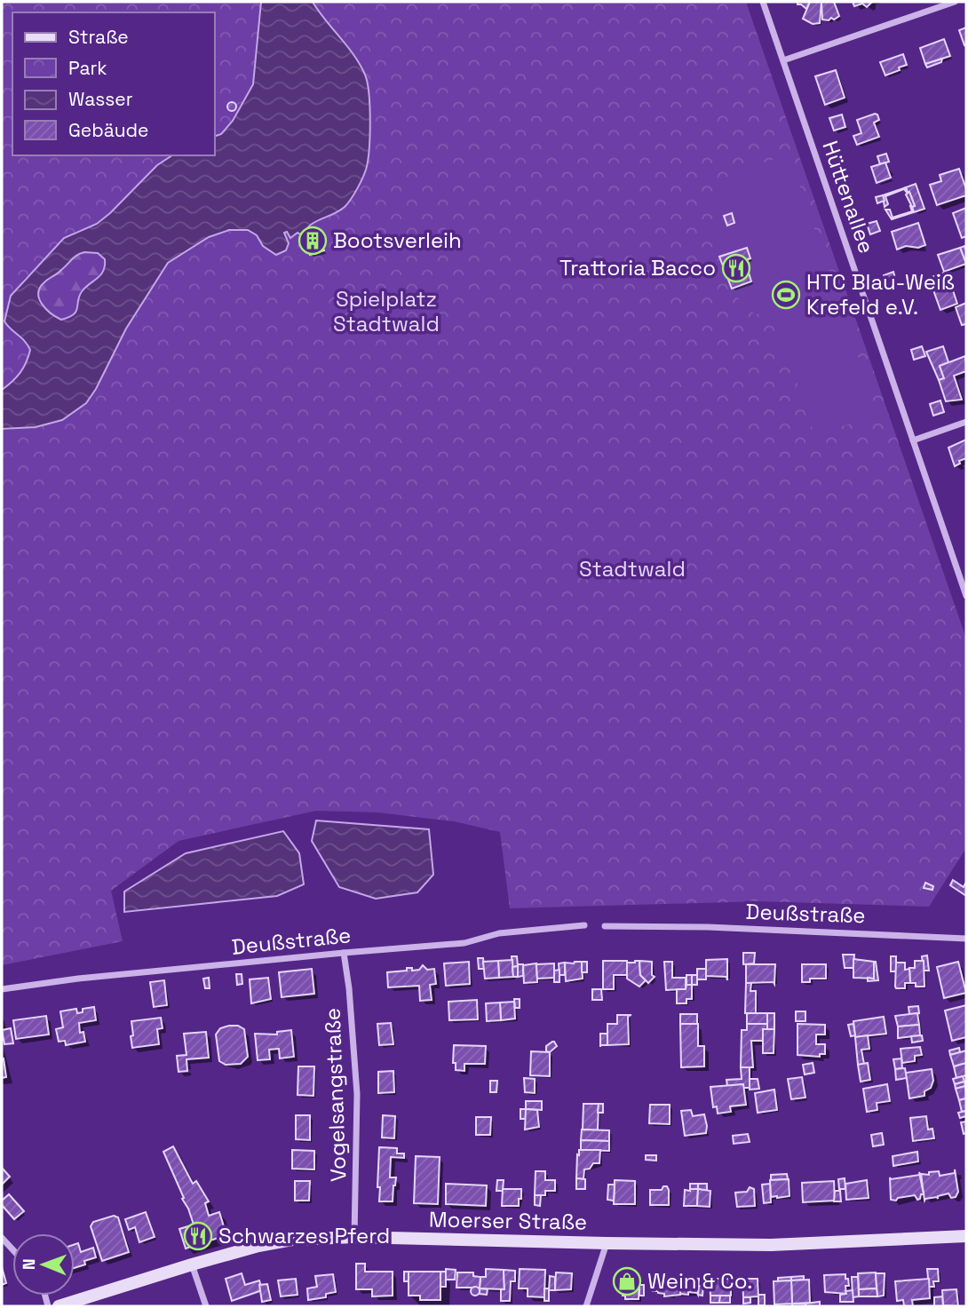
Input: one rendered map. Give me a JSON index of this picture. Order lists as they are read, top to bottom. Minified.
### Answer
{"streets":{"main road":["Moerser Straße"],"street":["Hüttenallee","Deußstraße","Vogelsangstraße"]},"crossings":[["Deußstraße","Vogelsangstraße"],["Vogelsangstraße","Moerser Straße"]],"parks":["Spielplatz Stadtwald","Stadtwald"],"places":{"building":["Bootsverleih"],"restaurant":["Trattoria Bacco","Schwarzes Pferd"],"sports":["HTC Blau-Weiß Krefeld e.V."],"shop":["Wein & Co."]},"legend":["Straße","Park","Wasser","Gebäude"],"north":"left"}
